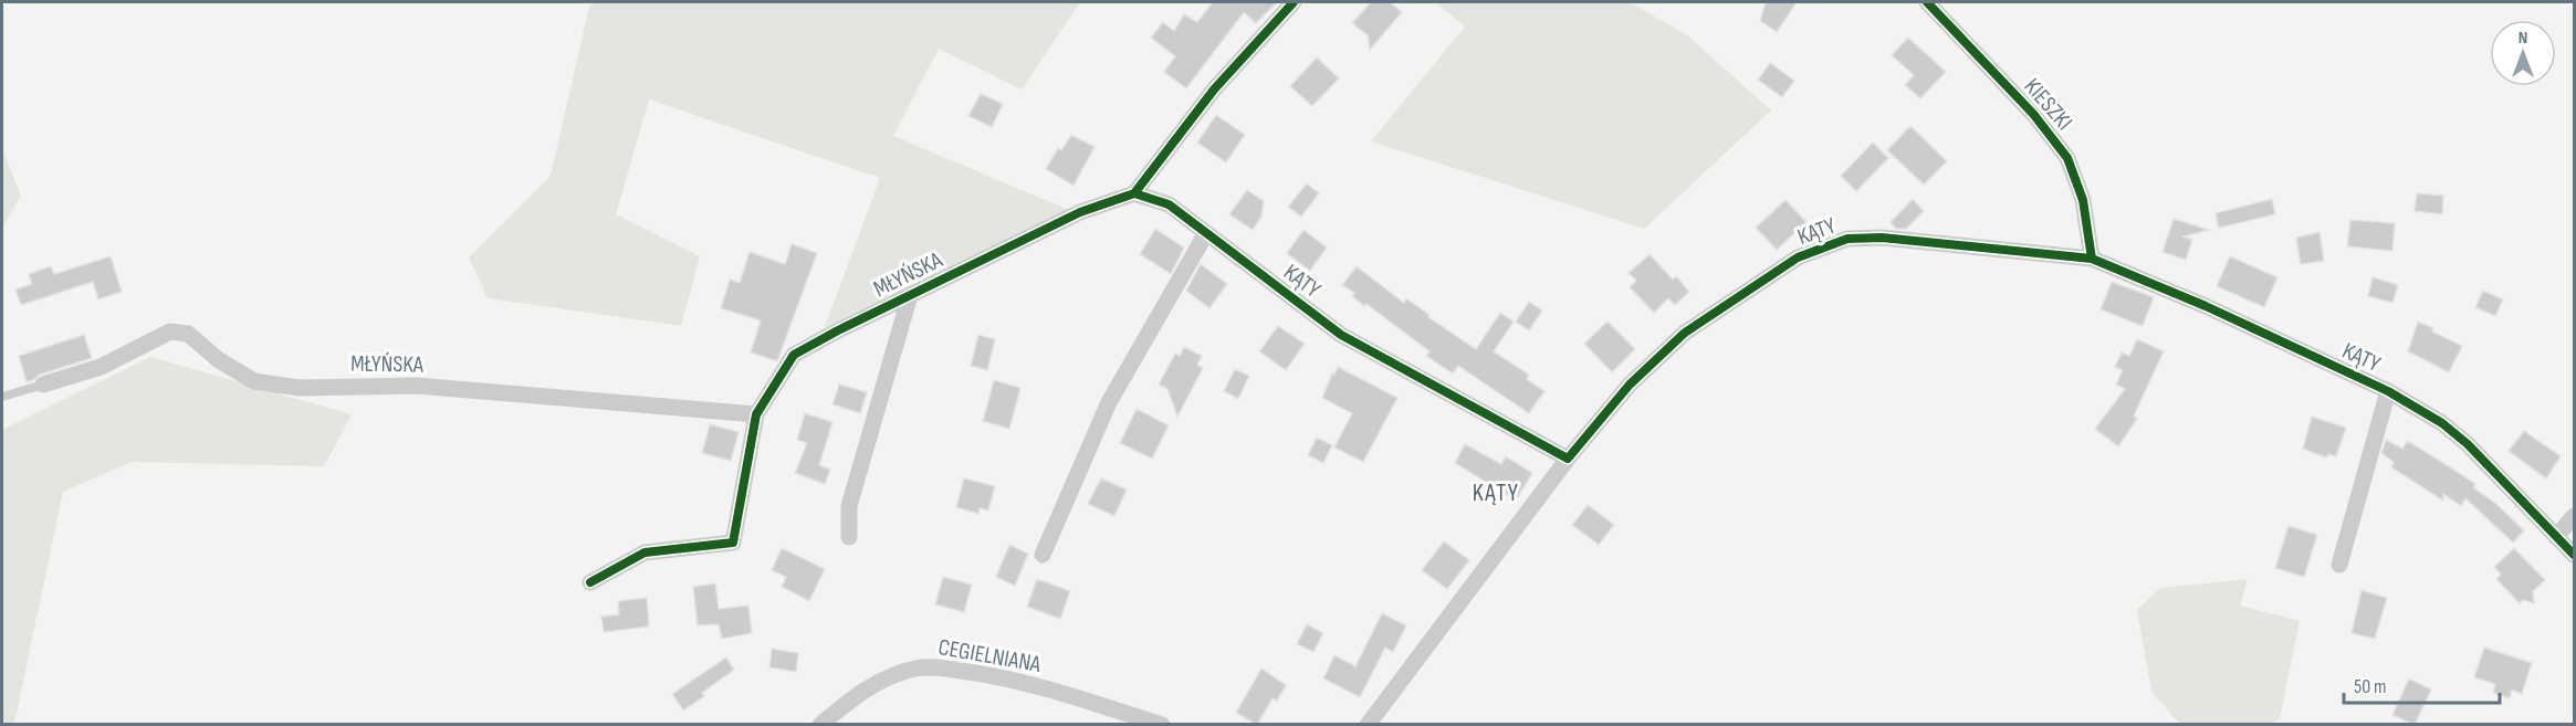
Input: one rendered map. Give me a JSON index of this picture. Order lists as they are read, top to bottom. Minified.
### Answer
{"streets":{"street":["KIESZKI","KĄTY","MŁYŃSKA","CEGIELNIANA"]},"crossings":[["KIESZKI","KĄTY"],["KĄTY","MŁYŃSKA"]],"districts":["KĄTY"],"scale_bar":"50 m","north":"top"}
